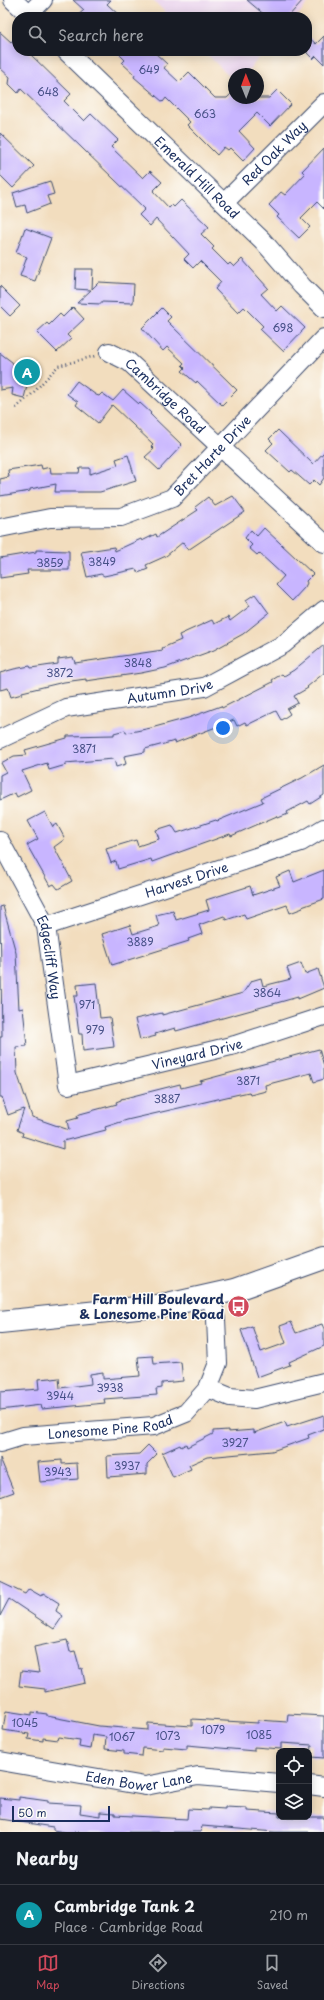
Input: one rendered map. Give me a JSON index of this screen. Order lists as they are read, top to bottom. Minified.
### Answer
{"streets":{"street":["Red Oak Way","Emerald Hill Road","Cambridge Road","Bret Harte Drive","Autumn Drive","Harvest Drive","Edgecliff Way","Vineyard Drive","Lonesome Pine Road","Eden Bower Lane"]},"crossings":[["Red Oak Way","Emerald Hill Road"],["Cambridge Road","Bret Harte Drive"],["Harvest Drive","Edgecliff Way"],["Edgecliff Way","Vineyard Drive"]],"places":{"bus stop":["Farm Hill Boulevard & Lonesome Pine Road"]},"house_numbers":["649","648","663","698","3849","3859","3848","3872","3871","3889","3864","971","979","3871","3887","3938","3944","3927","3937","3943","1045","1079","1085","1073","1067"],"scale_bar":"50 m","north":"top","page":{"search":"Search here","pins":"A","scale":"50 m","heading":"Nearby","list":[{"mark":"A","name":"Cambridge Tank 2","note":"Place · Cambridge Road","value":"210 m"}],"nav":["Map","Directions","Saved"]}}
